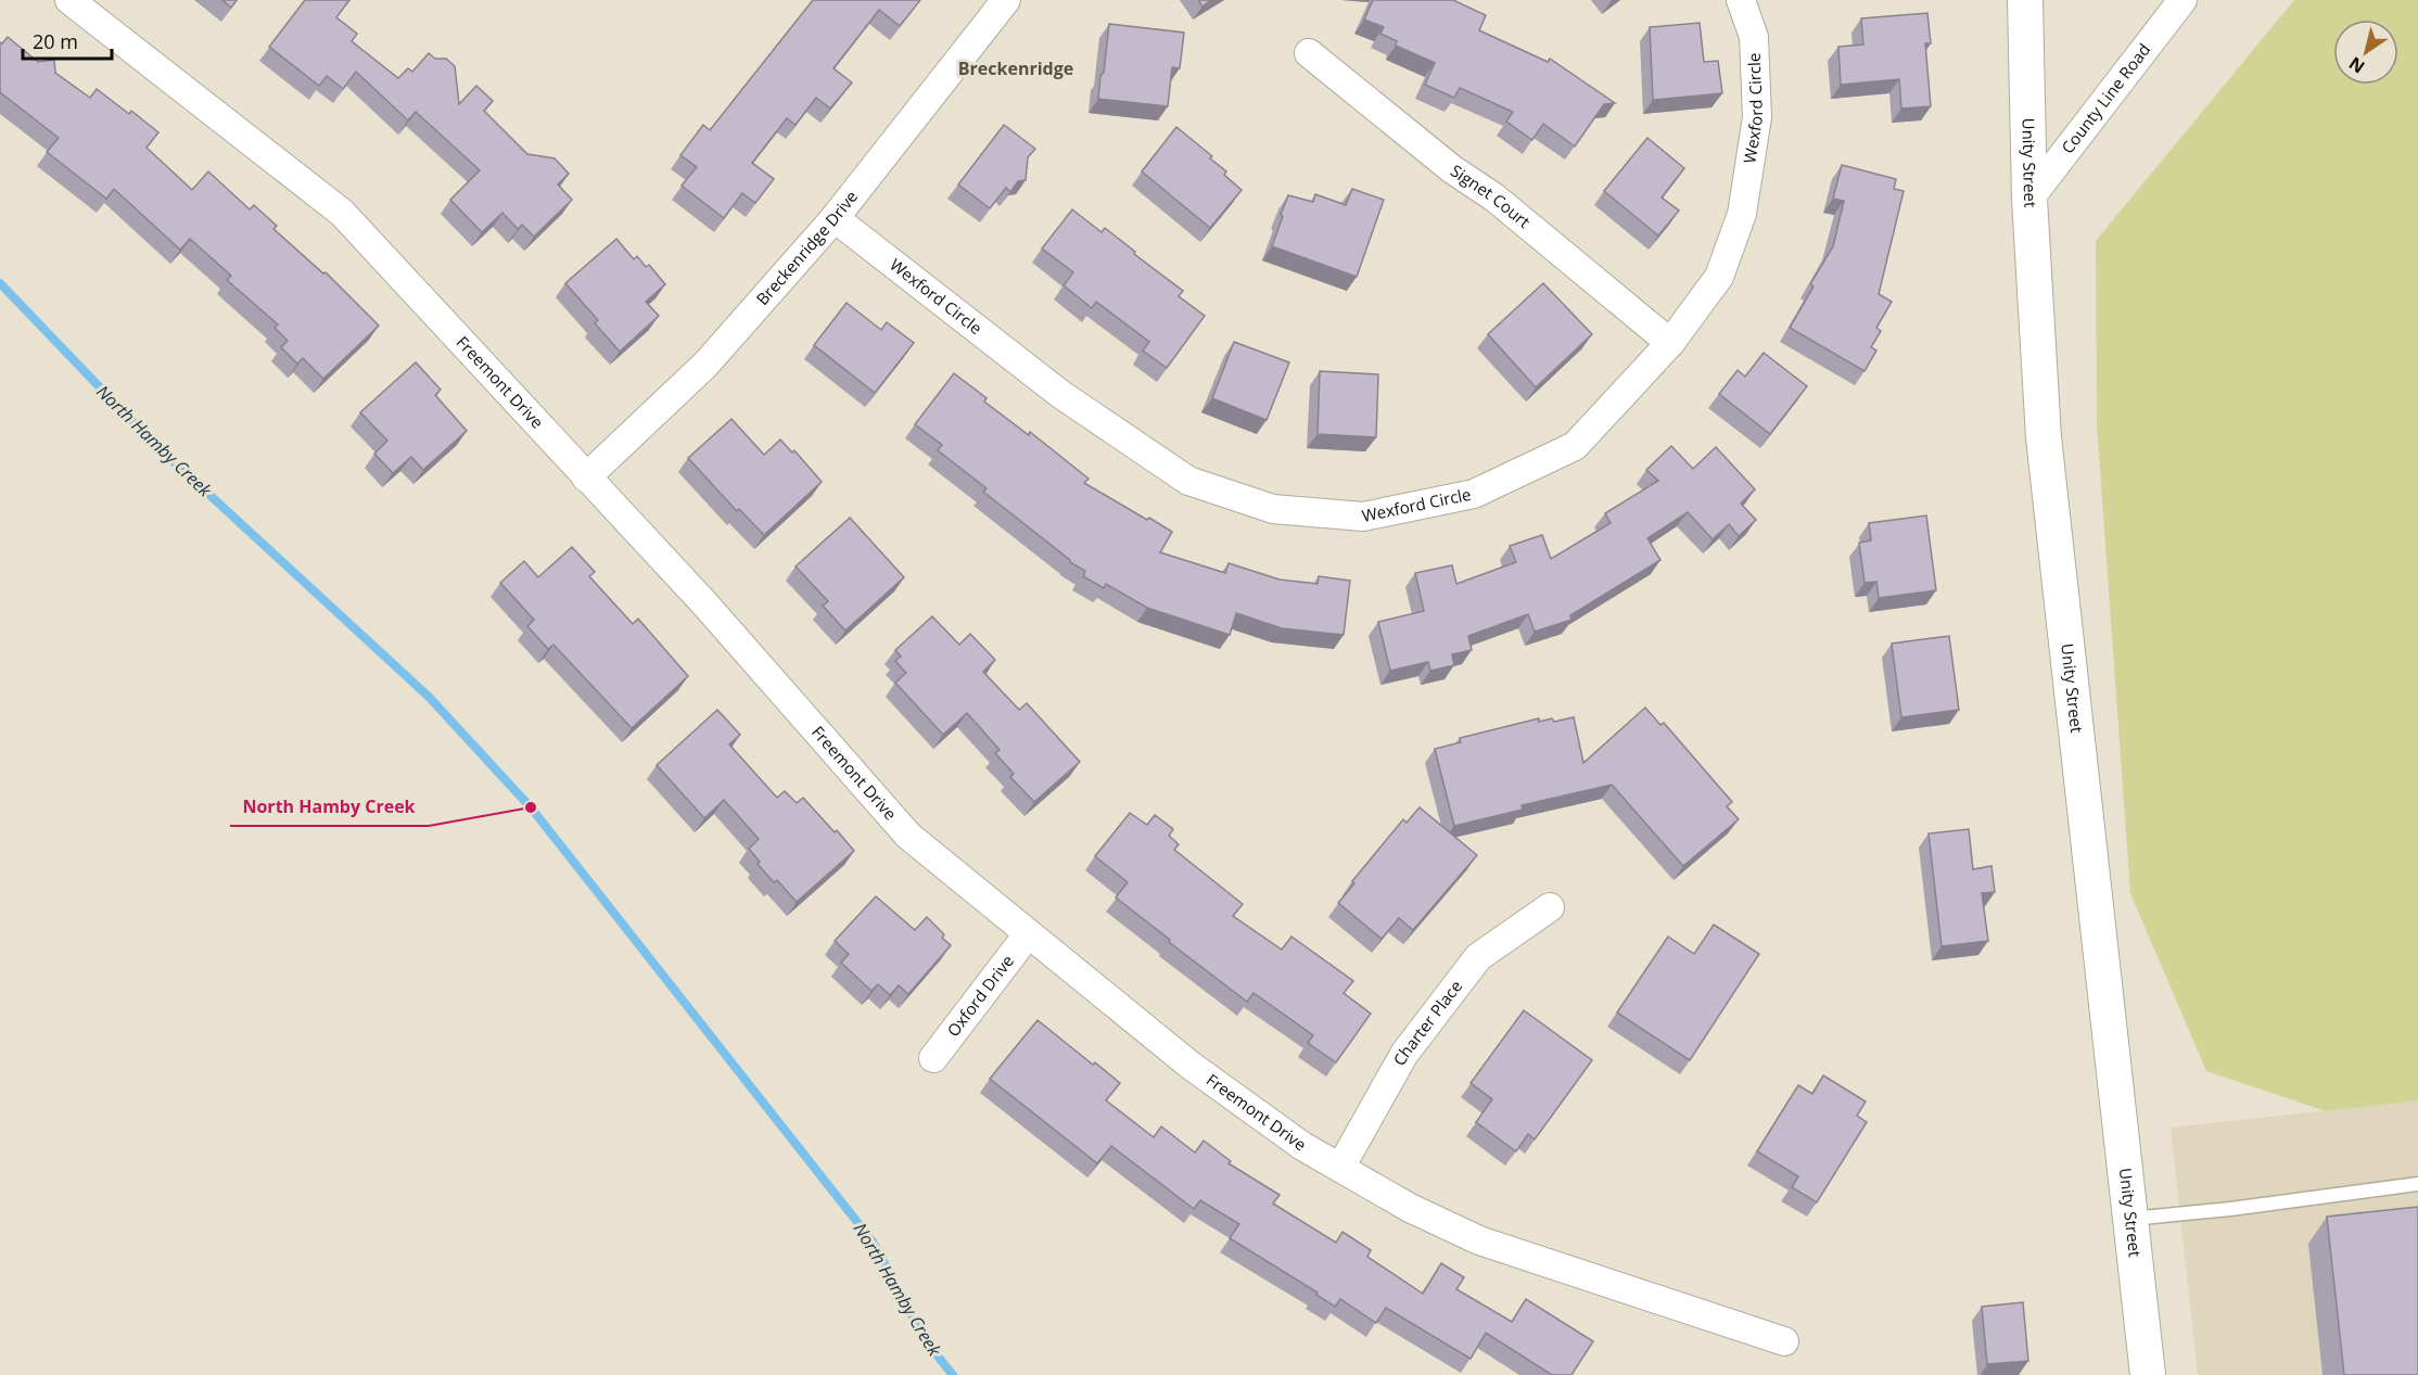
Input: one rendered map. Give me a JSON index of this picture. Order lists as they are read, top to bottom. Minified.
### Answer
{"streets":{"street":["County Line Road","Wexford Circle","Unity Street","Signet Court","Breckenridge Drive","Freemont Drive","Oxford Drive","Charter Place"]},"crossings":[["County Line Road","Unity Street"],["Wexford Circle","Signet Court"],["Wexford Circle","Breckenridge Drive"],["Breckenridge Drive","Freemont Drive"],["Freemont Drive","Oxford Drive"],["Freemont Drive","Charter Place"]],"districts":["Breckenridge"],"water":["North Hamby Creek"],"places":["North Hamby Creek"],"scale_bar":"20 m","north":"bottom left"}
